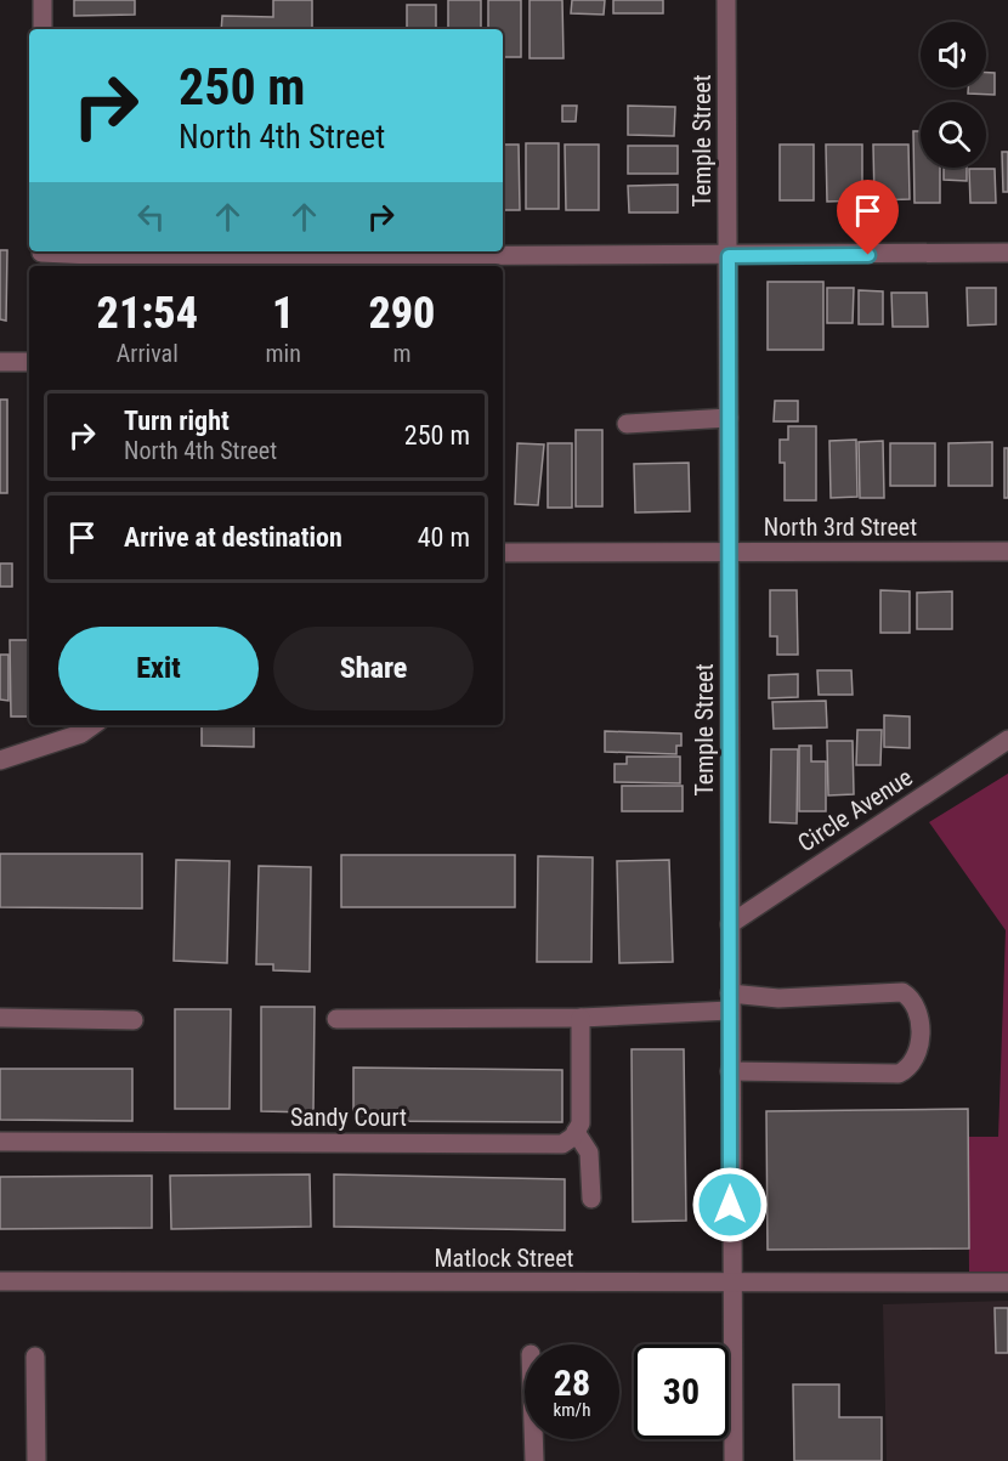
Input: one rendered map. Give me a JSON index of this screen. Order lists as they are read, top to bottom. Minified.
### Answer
{"streets":{"street":["Temple Street","North 3rd Street","Circle Avenue","Sandy Court","Matlock Street"]},"crossings":[["Temple Street","North 3rd Street"],["Temple Street","Circle Avenue"],["Temple Street","Matlock Street"]],"page":{"turn":["250 m","North 4th Street"],"eta":["21:54","Arrival","1","min","290","m"],"list":[{"name":"Turn right","note":"North 4th Street","value":"250 m"},{"name":"Arrive at destination","value":"40 m"}],"buttons":["Exit","Share"],"speed":"28 km/h","limit":"30"}}
